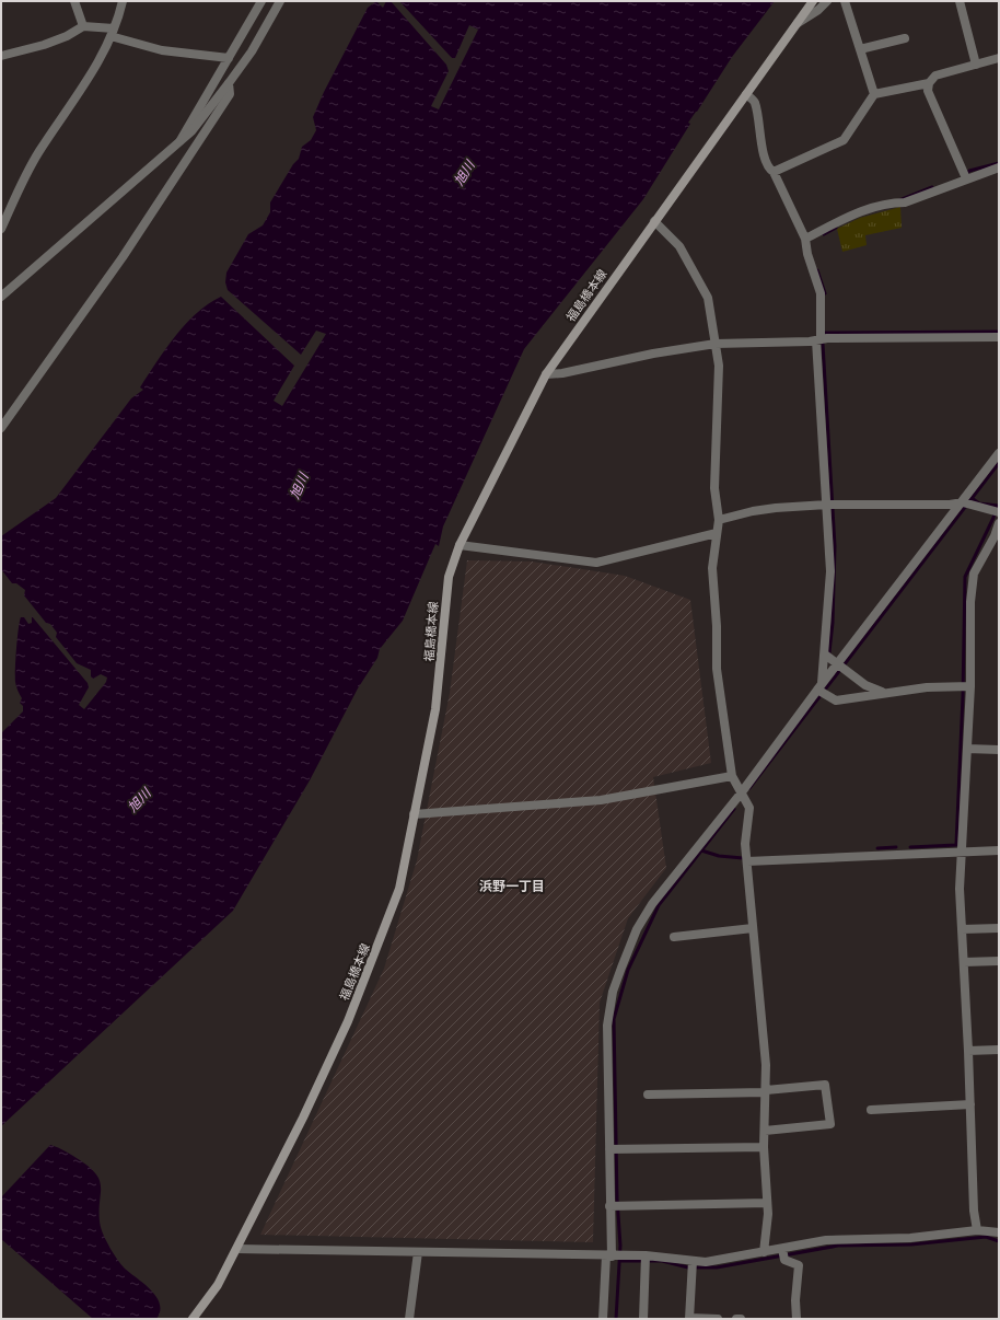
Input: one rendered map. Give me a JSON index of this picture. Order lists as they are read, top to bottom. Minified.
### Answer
{"streets":{"main road":["福島橋本線"]},"districts":["浜野一丁目"],"water":["旭川"]}
